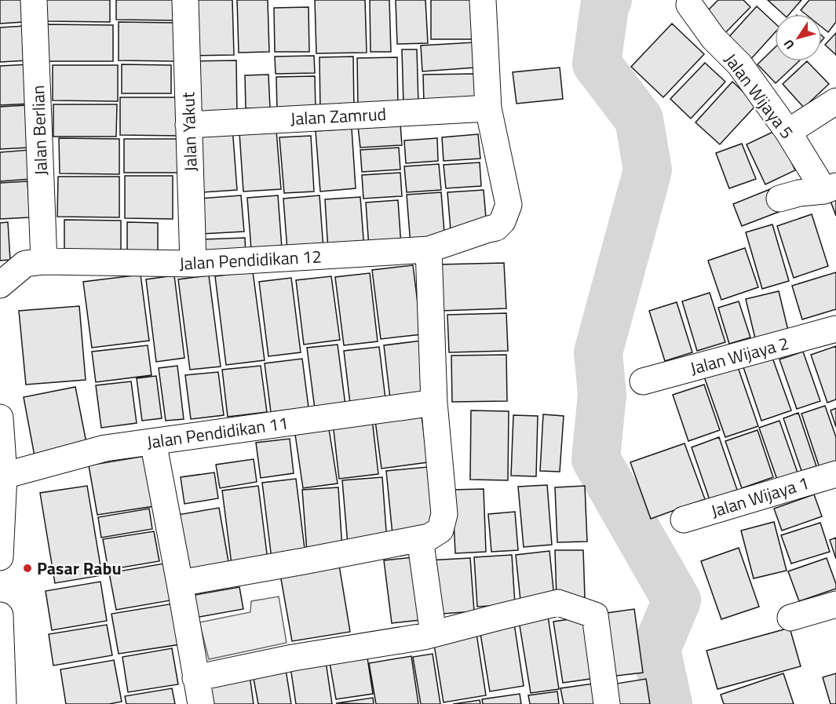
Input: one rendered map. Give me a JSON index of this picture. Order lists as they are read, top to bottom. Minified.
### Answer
{"streets":{"street":["Jalan Wijaya 5","Jalan Zamrud","Jalan Berlian","Jalan Yakut","Jalan Pendidikan 12","Jalan Wijaya 2","Jalan Pendidikan 11","Jalan Wijaya 1"]},"crossings":[["Jalan Zamrud","Jalan Yakut"],["Jalan Zamrud","Jalan Pendidikan 12"],["Jalan Berlian","Jalan Pendidikan 12"],["Jalan Yakut","Jalan Pendidikan 12"]],"places":["Pasar Rabu"],"north":"bottom left"}
